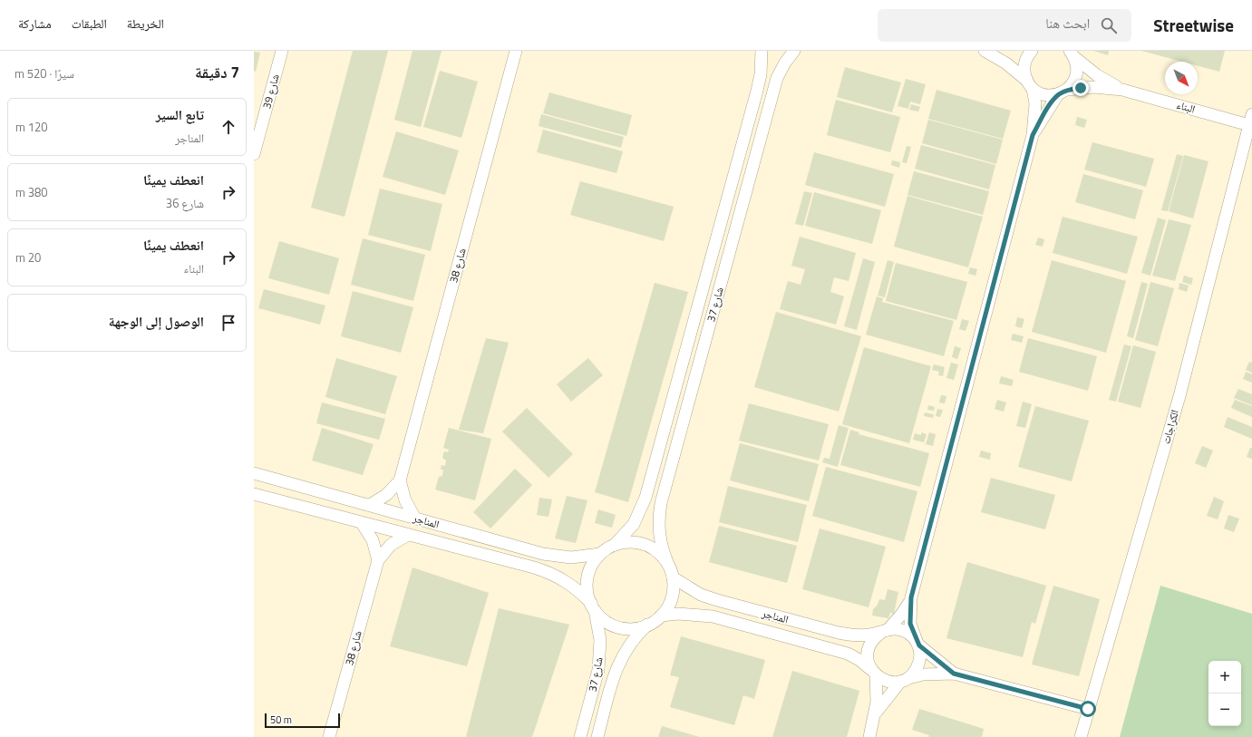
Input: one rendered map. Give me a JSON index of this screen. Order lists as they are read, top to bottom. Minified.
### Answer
{"streets":{"street":["شارع 39","البناء","شارع 38","شارع 37","الكراجات","المناجر"]},"crossings":[["البناء","الكراجات"],["شارع 38","المناجر"],["شارع 37","المناجر"]],"scale_bar":"50 m","north":"bottom right","page":{"header":"Streetwise","search":"ابحث هنا","nav":["الخريطة","الطبقات","مشاركة"],"heading":["7 دقيقة","سيرًا · 520 m"],"list":[["تابع السير","المناجر","120 m"],["انعطف يمينًا","شارع 36","380 m"],["انعطف يمينًا","البناء","20 m"],"الوصول إلى الوجهة"],"map_buttons":["+","−"],"scale":"50 m"}}
